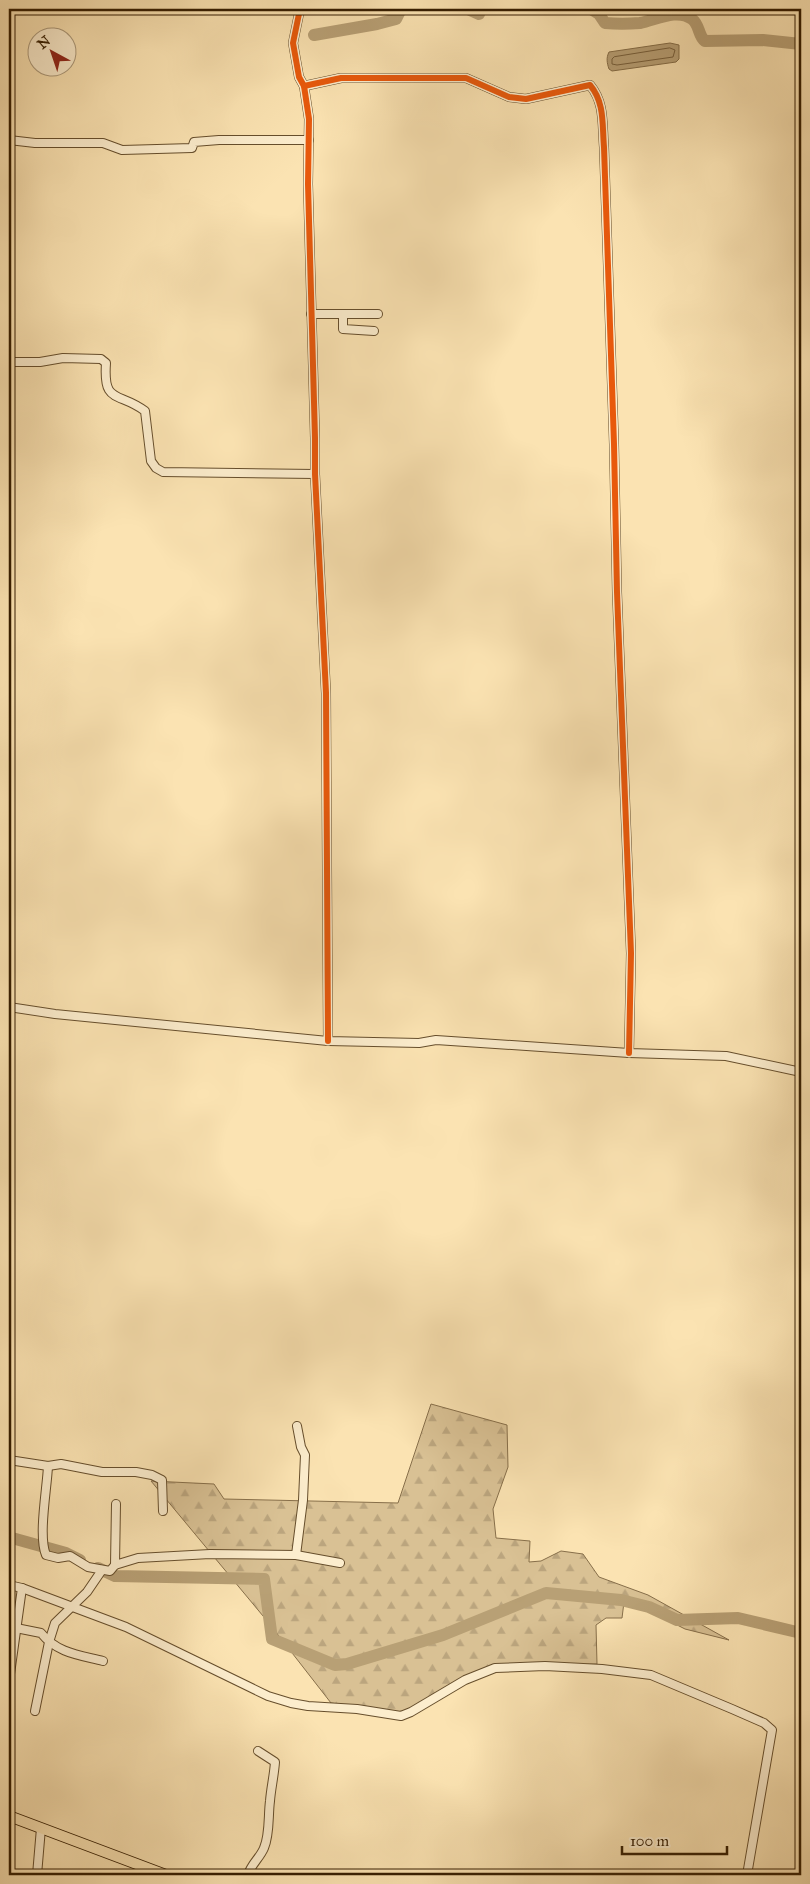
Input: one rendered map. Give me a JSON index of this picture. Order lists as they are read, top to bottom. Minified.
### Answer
{"scale_bar":"100 m","north":"top left"}
